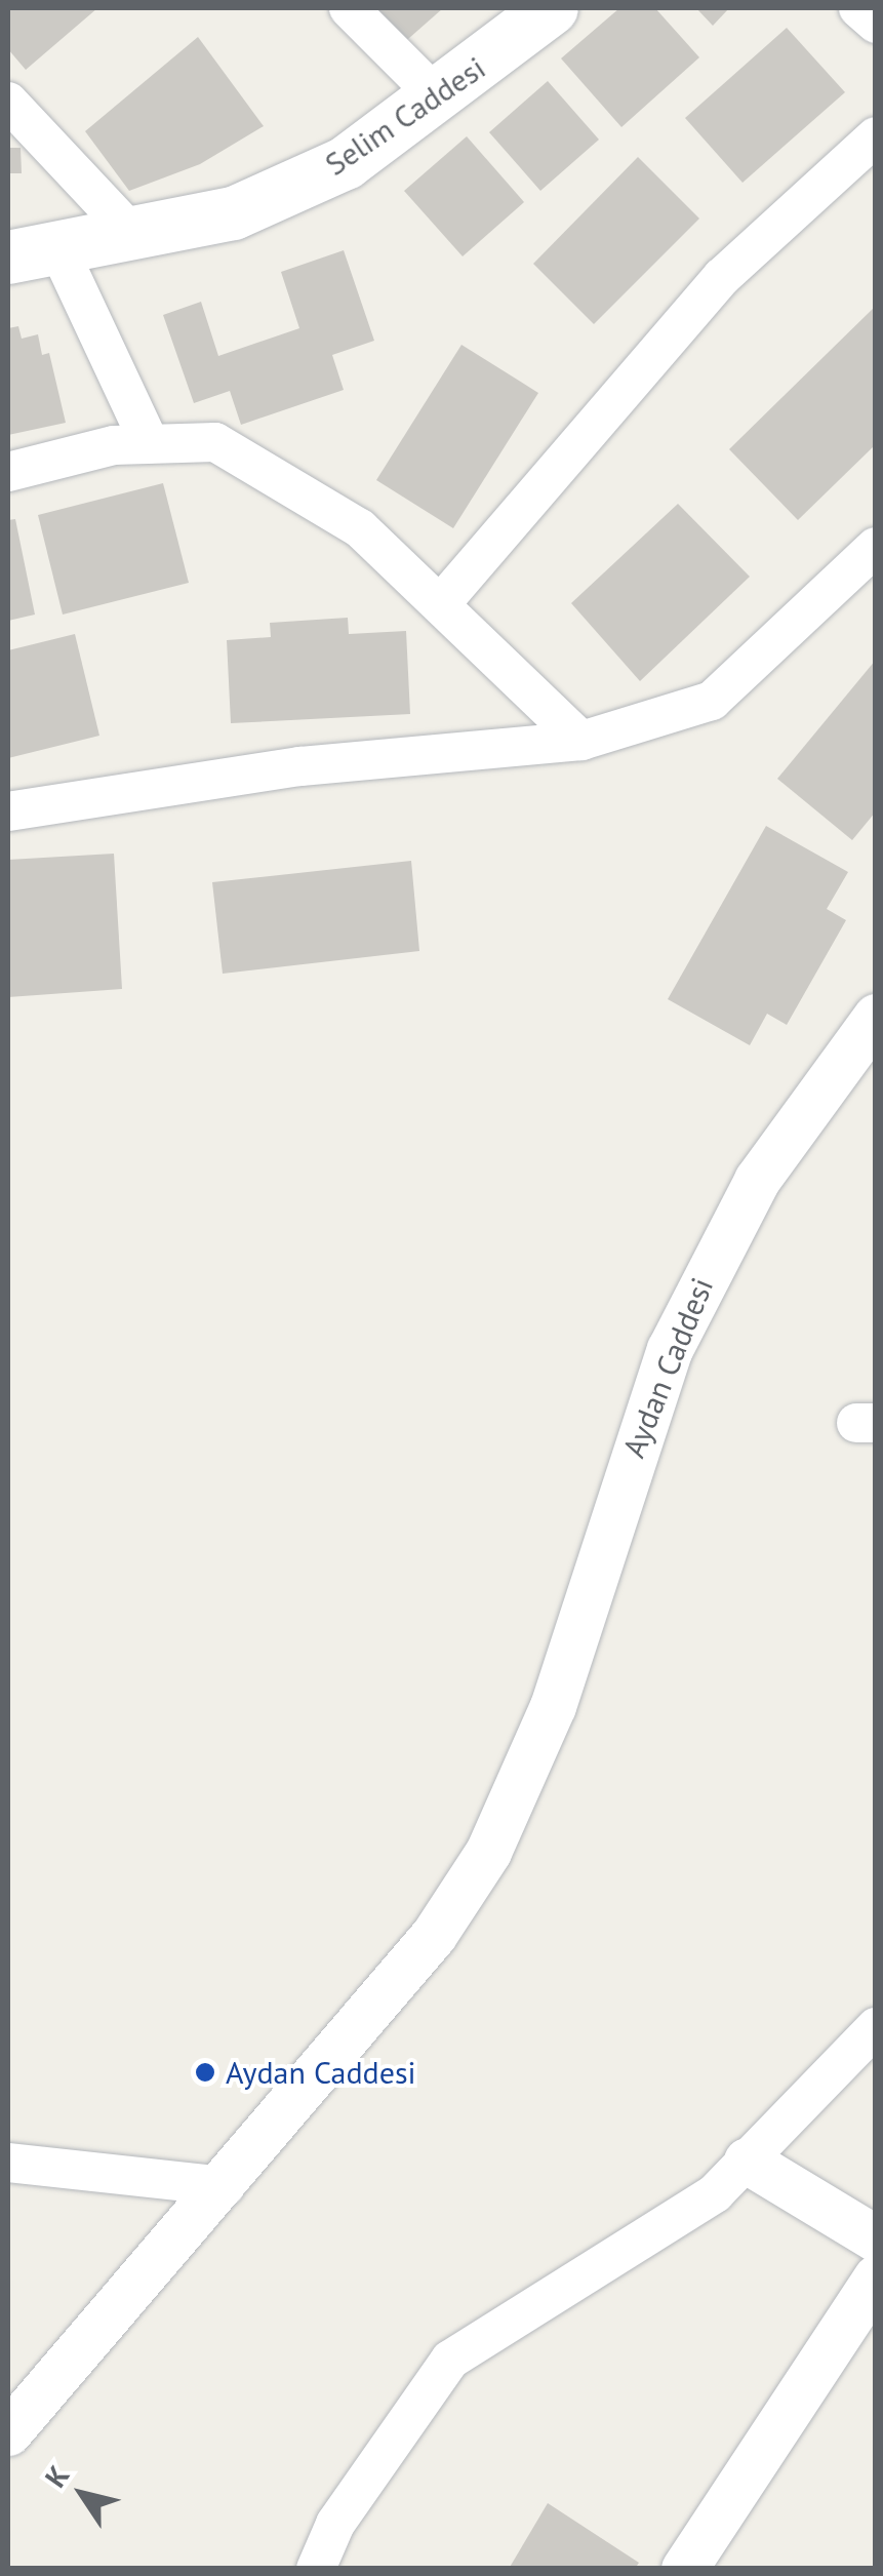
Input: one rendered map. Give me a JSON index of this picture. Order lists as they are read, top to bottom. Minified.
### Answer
{"streets":{"main road":["Selim Caddesi"],"street":["Aydan Caddesi"]},"places":["Aydan Caddesi"],"north":"top left"}
